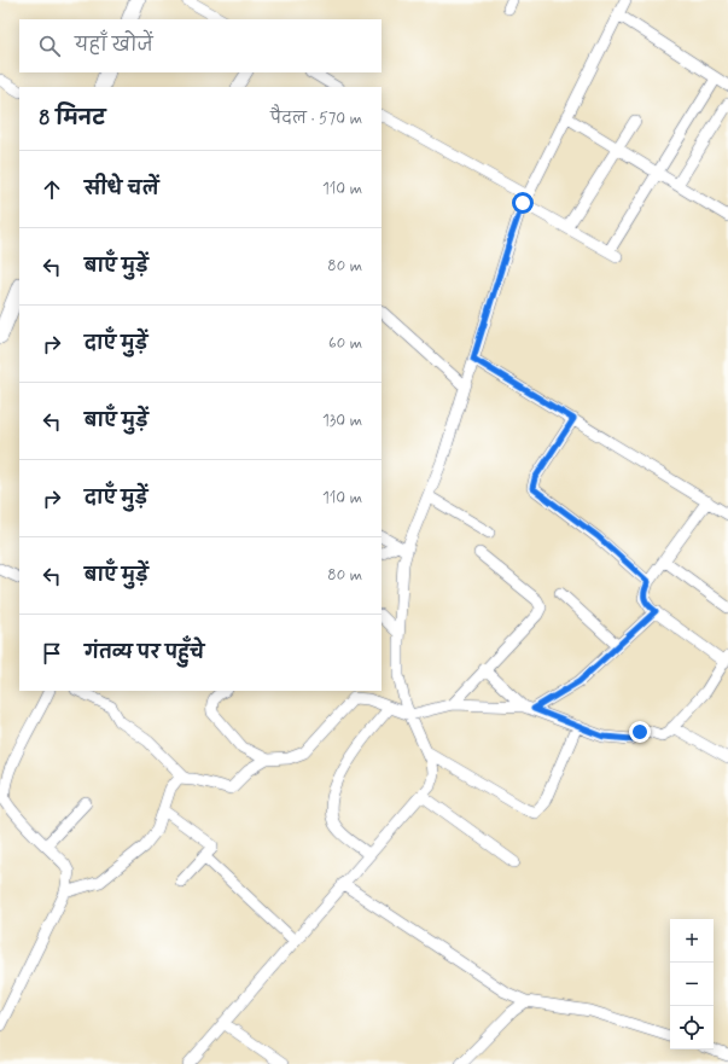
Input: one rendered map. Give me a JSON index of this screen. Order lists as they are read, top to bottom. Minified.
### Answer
{"page":{"search":"यहाँ खोजें","heading":["8 मिनट","पैदल · 570 m"],"list":[["सीधे चलें","110 m"],["बाएँ मुड़ें","80 m"],["दाएँ मुड़ें","60 m"],["बाएँ मुड़ें","130 m"],["दाएँ मुड़ें","110 m"],["बाएँ मुड़ें","80 m"],"गंतव्य पर पहुँचे"],"map_buttons":["+","−"]}}
